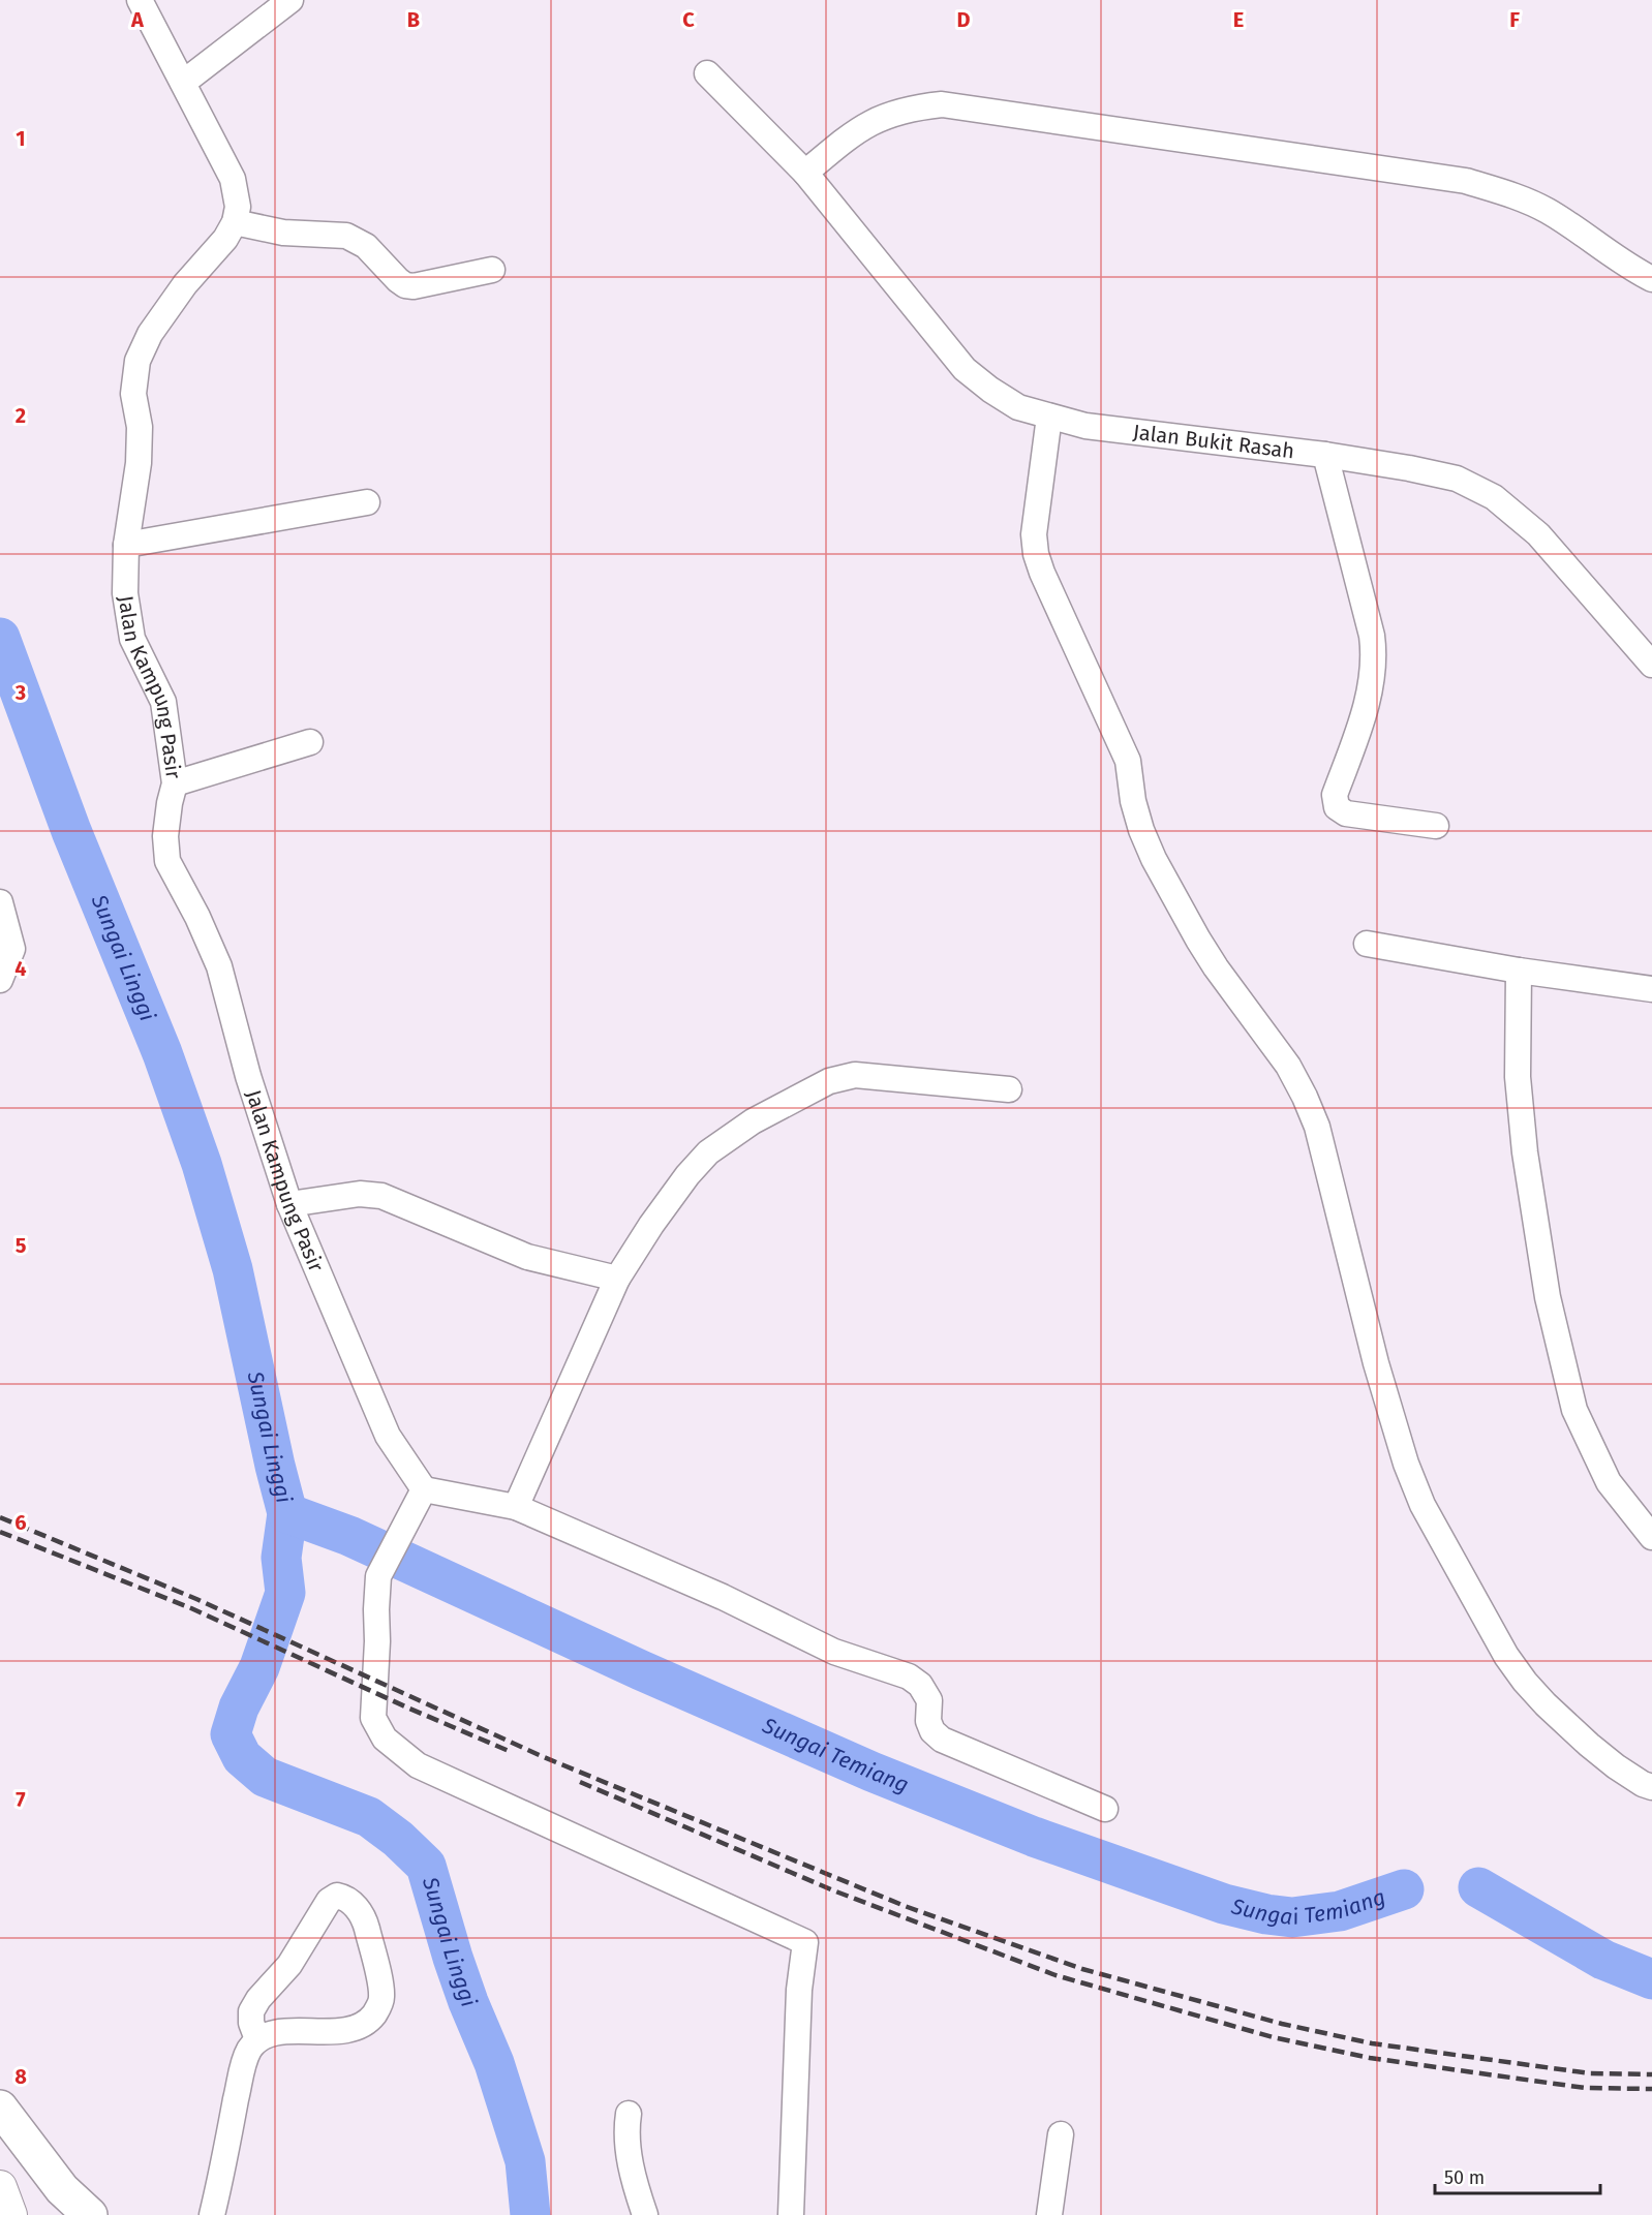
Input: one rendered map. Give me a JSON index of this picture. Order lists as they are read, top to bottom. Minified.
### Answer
{"streets":{"street":["Jalan Bukit Rasah","Jalan Kampung Pasir"]},"water":["Sungai Linggi","Sungai Temiang"],"scale_bar":"50 m","grid":{"columns":["A","B","C","D","E","F"],"rows":["1","2","3","4","5","6","7","8"]}}
